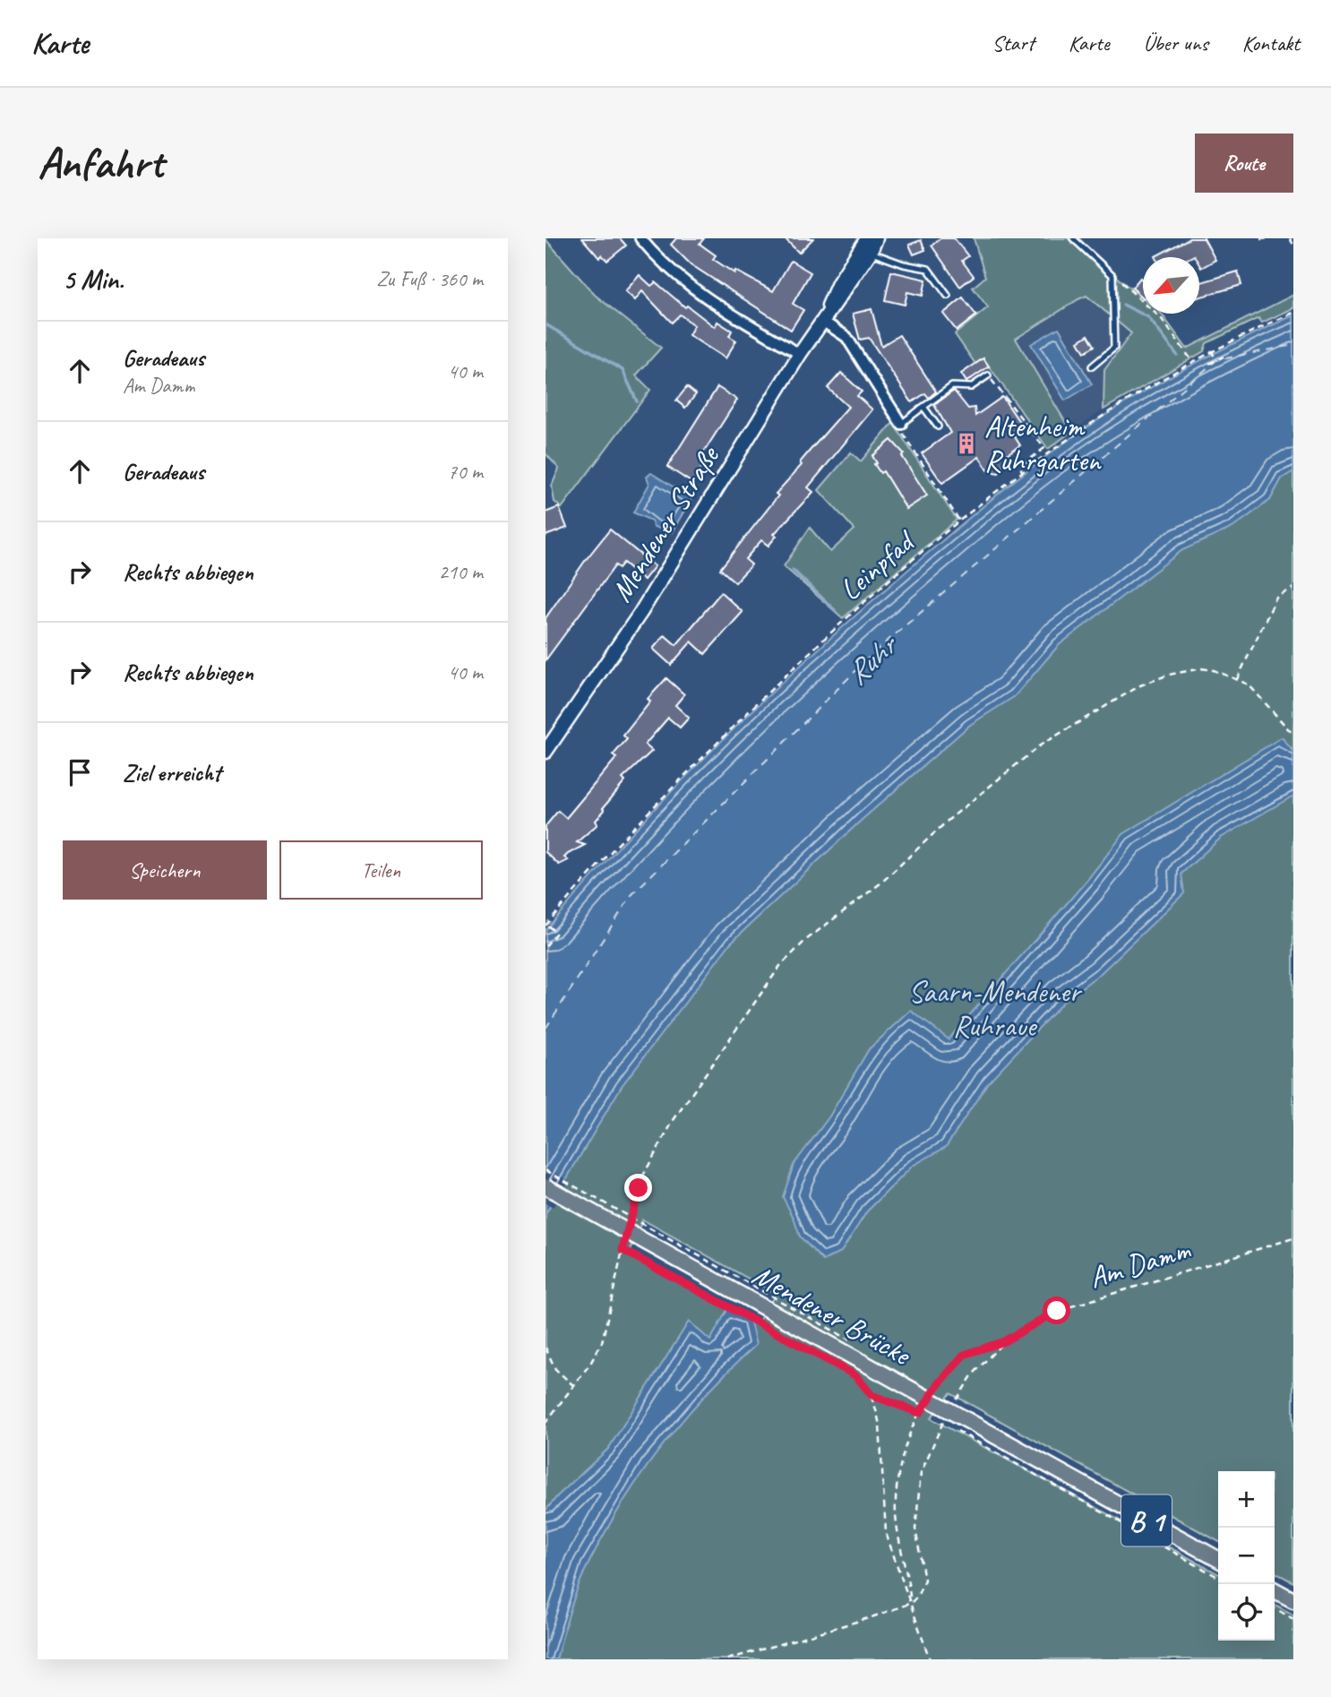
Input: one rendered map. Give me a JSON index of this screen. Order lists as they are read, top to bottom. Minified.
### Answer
{"streets":{"main road":["Mendener Straße","Mendener Brücke","B 1"],"path":["Leinpfad","Am Damm"]},"crossings":[["Am Damm","Mendener Brücke"]],"water":["Ruhr"],"parks":["Saarn-Mendener Ruhraue"],"places":{"building":["Altenheim Ruhrgarten"]},"north":"bottom left","page":{"header":"Karte","nav":["Start","Karte","Über uns","Kontakt"],"buttons":["Route",["Speichern","Teilen"]],"title":"Anfahrt","heading":["5 Min.","Zu Fuß · 360 m"],"list":[["Geradeaus","Am Damm","40 m"],["Geradeaus","70 m"],["Rechts abbiegen","210 m"],["Rechts abbiegen","40 m"],"Ziel erreicht"],"map_buttons":["+","−"]}}
